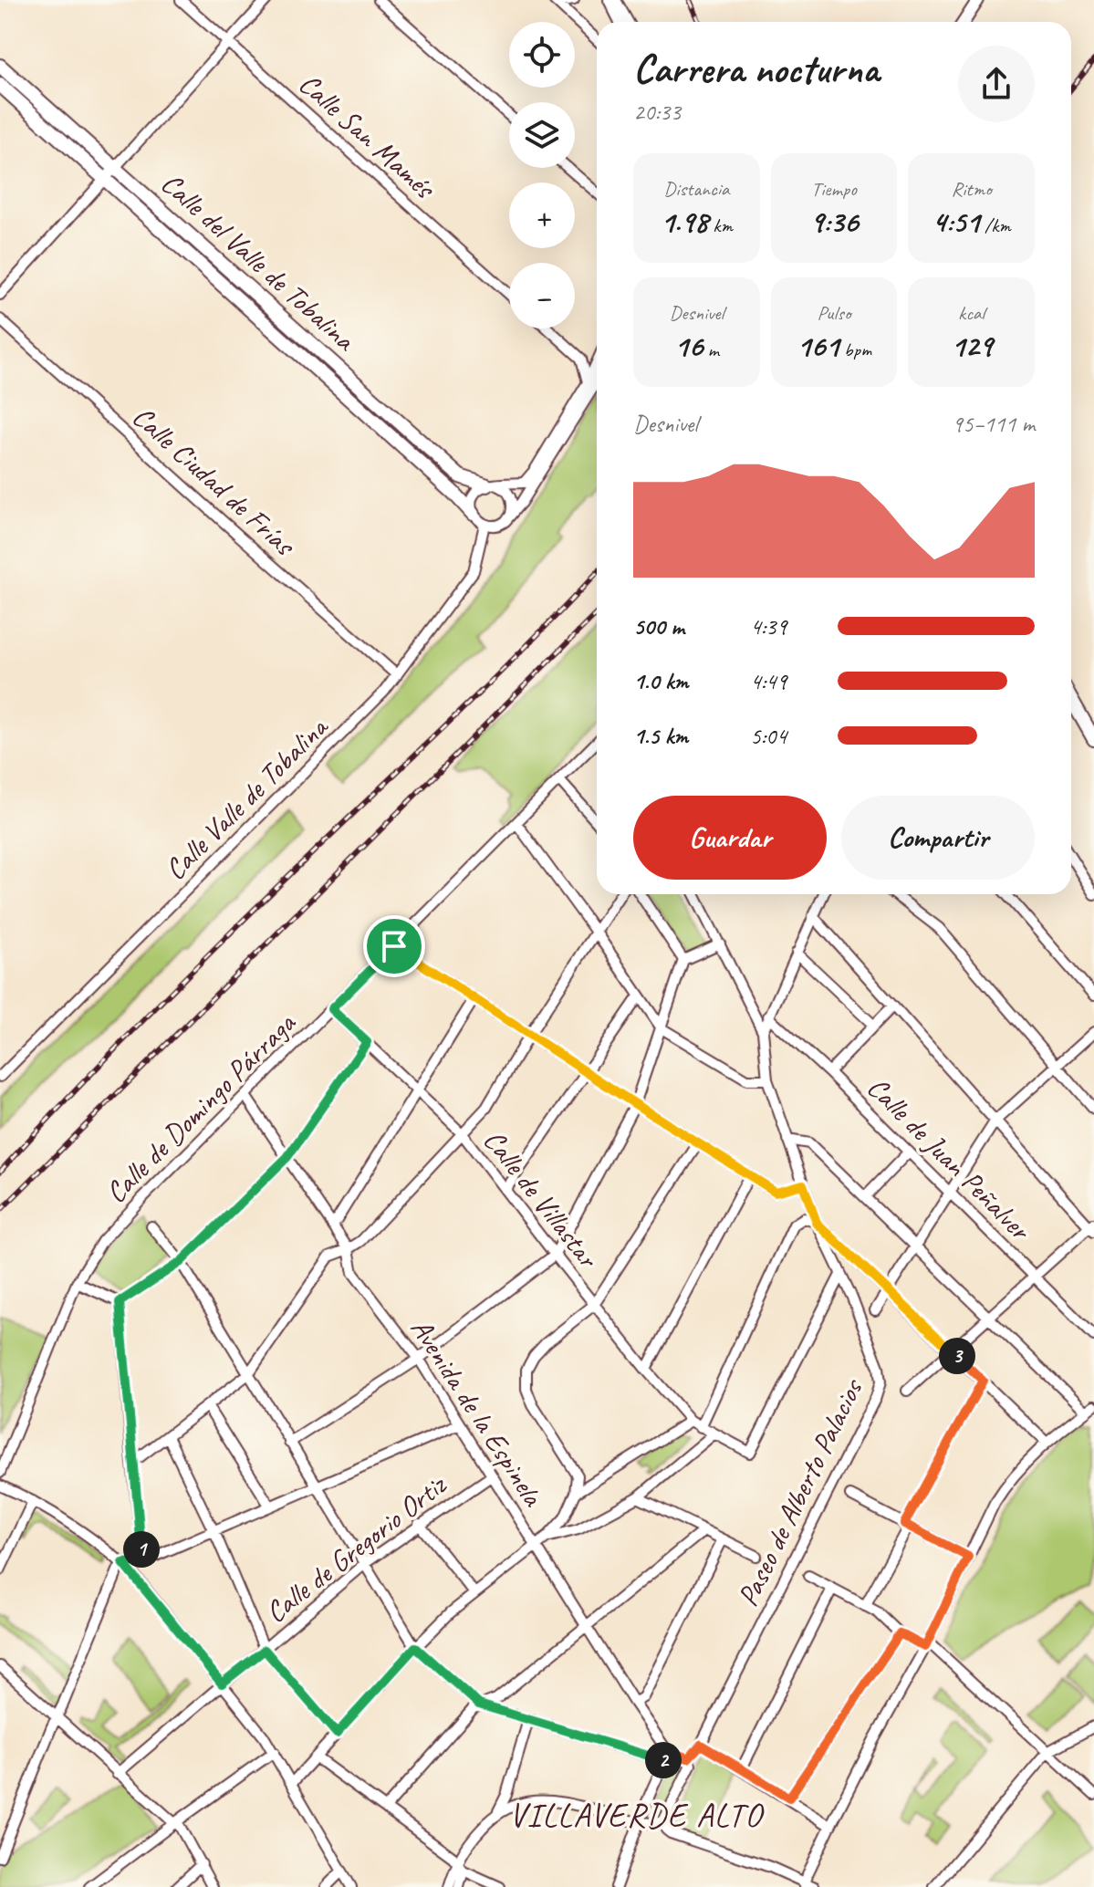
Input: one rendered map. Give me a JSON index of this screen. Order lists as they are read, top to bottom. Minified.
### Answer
{"streets":{"main road":["Calle del Valle de Tobalina"],"street":["Calle San Mamés","Calle Ciudad de Frías","Calle Valle de Tobalina","Calle de Domingo Párraga","Calle de Juan Peñalver","Calle de Villastar","Avenida de la Espinela","Paseo de Alberto Palacios","Calle de Gregorio Ortiz"]},"crossings":[["Calle del Valle de Tobalina","Calle Valle de Tobalina"],["Calle Ciudad de Frías","Calle Valle de Tobalina"],["Calle de Domingo Párraga","Calle de Villastar"],["Calle de Domingo Párraga","Avenida de la Espinela"],["Calle de Juan Peñalver","Paseo de Alberto Palacios"],["Calle de Villastar","Paseo de Alberto Palacios"],["Avenida de la Espinela","Calle de Gregorio Ortiz"]],"districts":["VILLAVERDE ALTO"],"page":{"map_buttons":["+","−"],"heading":["Carrera nocturna","20:33"],"stats":[["Distancia","1.98 km"],["Tiempo","9:36"],["Ritmo","4:51 /km"],["Desnivel","16 m"],["Pulso","161 bpm"],["kcal","129"]],"chart":["Desnivel","95–111 m"],"list":[{"name":"500 m","note":"4:39"},{"name":"1.0 km","note":"4:49"},{"name":"1.5 km","note":"5:04"}],"buttons":["Guardar","Compartir"],"pins":["3","1","2"]}}
